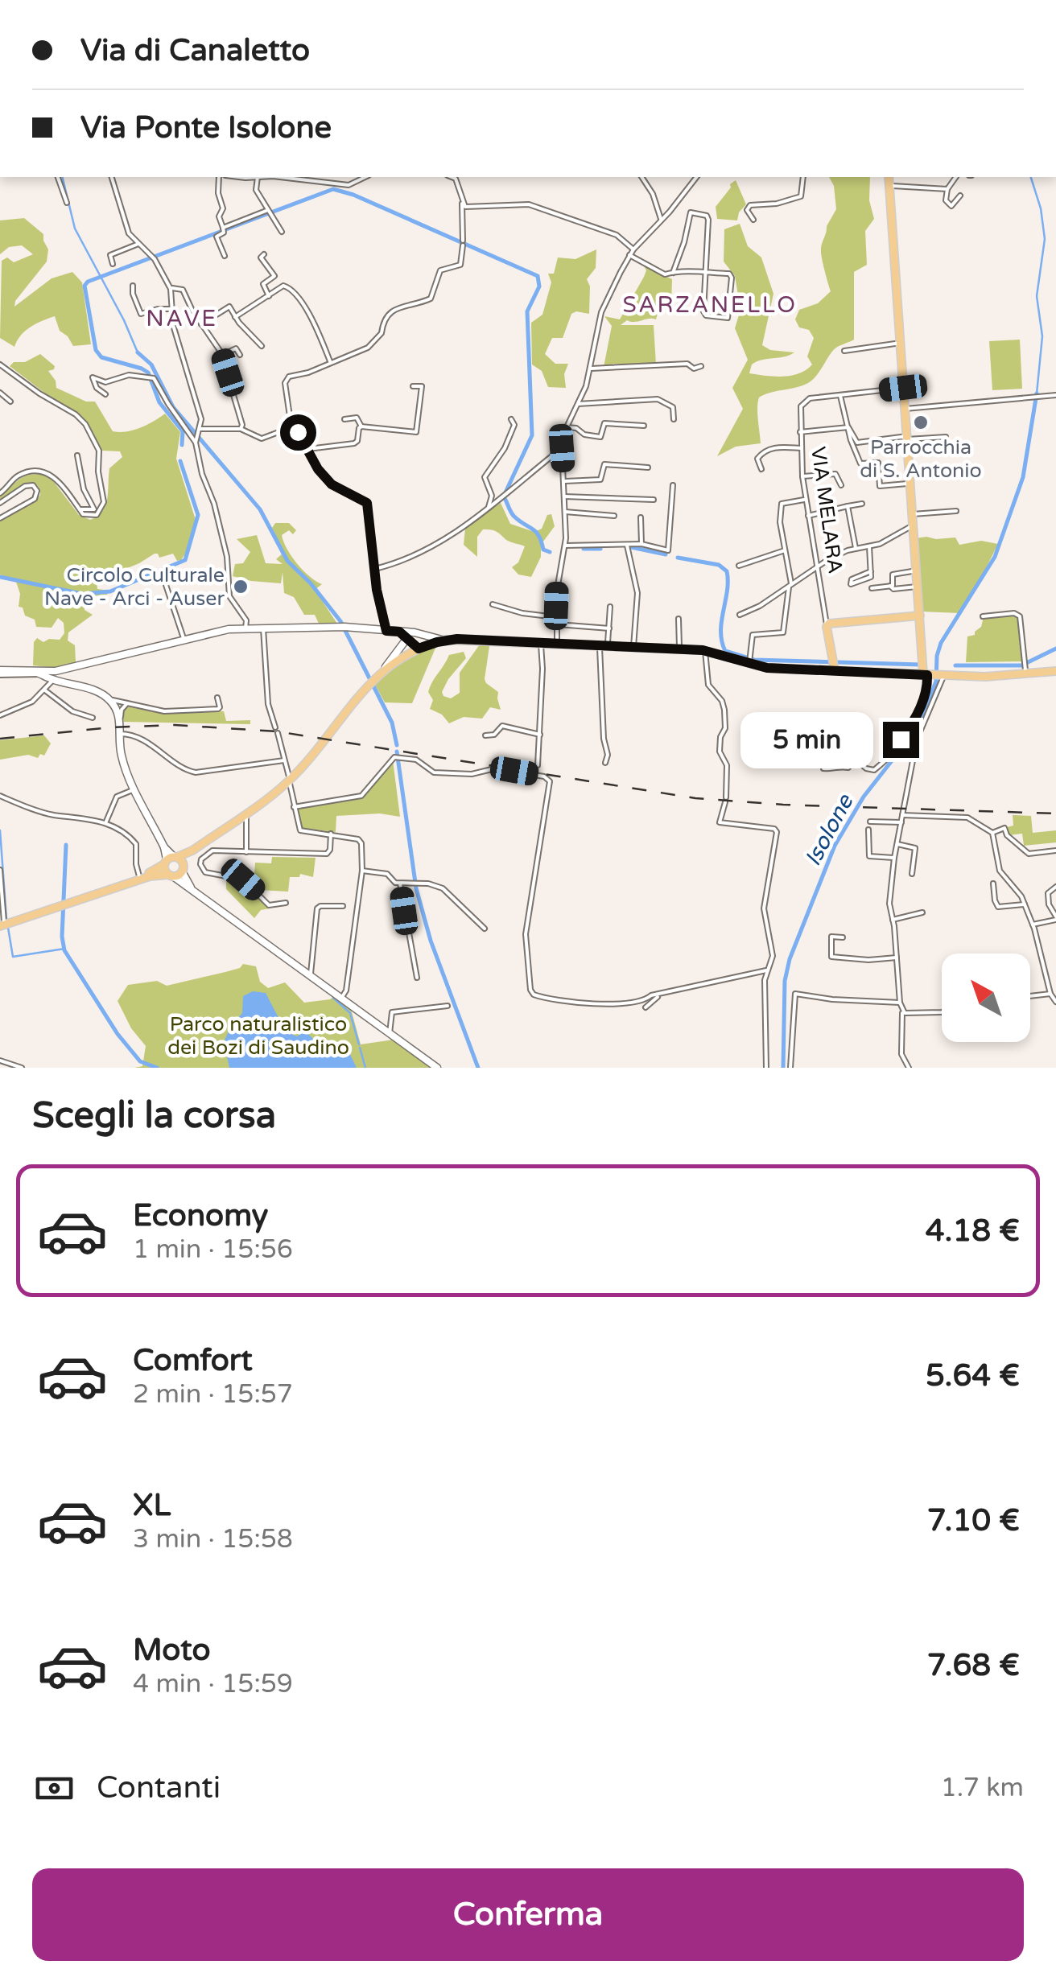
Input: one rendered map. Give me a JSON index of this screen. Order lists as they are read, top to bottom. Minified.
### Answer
{"streets":{"main road":["VIA MELARA"]},"districts":["SARZANELLO","NAVE"],"water":["Isolone"],"parks":["Parco naturalistico dei Bozi di Saudino"],"places":["Parrocchia di S. Antonio","Circolo Culturale Nave - Arci - Auser"],"north":"top left","page":{"banner":["Via di Canaletto","Via Ponte Isolone"],"bubble":"5 min","heading":"Scegli la corsa","list":[{"name":"Economy","note":"1 min · 15:56","value":"4.18 €"},{"name":"Comfort","note":"2 min · 15:57","value":"5.64 €"},{"name":"XL","note":"3 min · 15:58","value":"7.10 €"},{"name":"Moto","note":"4 min · 15:59","value":"7.68 €"}],"pay":["Contanti","1.7 km"],"buttons":"Conferma"}}
